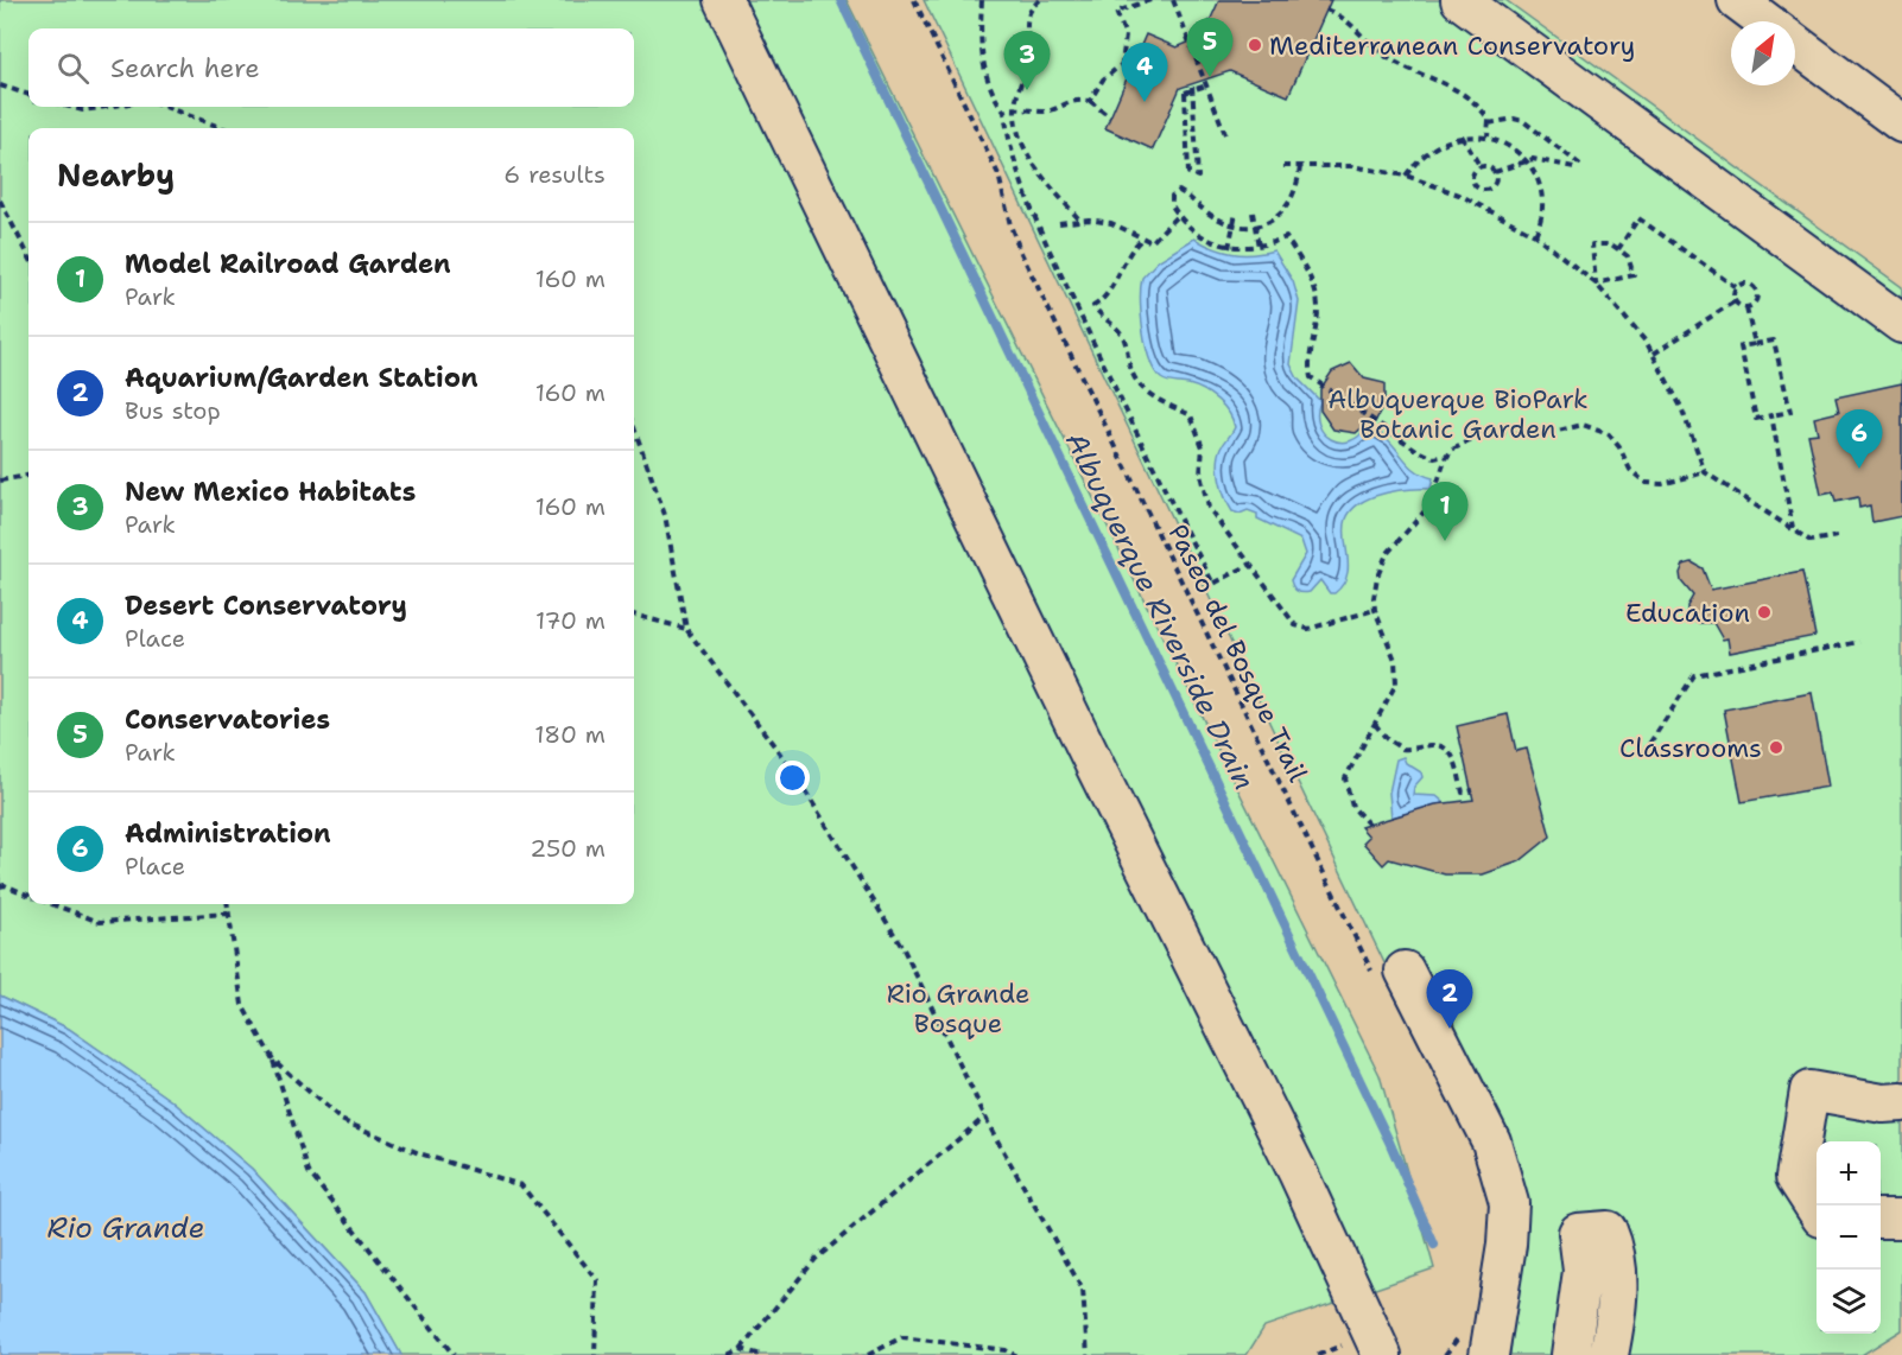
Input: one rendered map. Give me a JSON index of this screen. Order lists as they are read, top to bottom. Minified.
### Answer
{"streets":{"path":["Paseo del Bosque Trail"]},"water":["Albuquerque Riverside Drain","Rio Grande"],"parks":["Albuquerque BioPark Botanic Garden","Rio Grande Bosque"],"places":["Mediterranean Conservatory","Education","Classrooms"],"north":"top right","page":{"pins":["5","3","4","6","1","2"],"search":"Search here","heading":["Nearby","6 results"],"list":[{"mark":"1","name":"Model Railroad Garden","note":"Park","value":"160 m"},{"mark":"2","name":"Aquarium/Garden Station","note":"Bus stop","value":"160 m"},{"mark":"3","name":"New Mexico Habitats","note":"Park","value":"160 m"},{"mark":"4","name":"Desert Conservatory","note":"Place","value":"170 m"},{"mark":"5","name":"Conservatories","note":"Park","value":"180 m"},{"mark":"6","name":"Administration","note":"Place","value":"250 m"}],"map_buttons":["+","−"]}}
